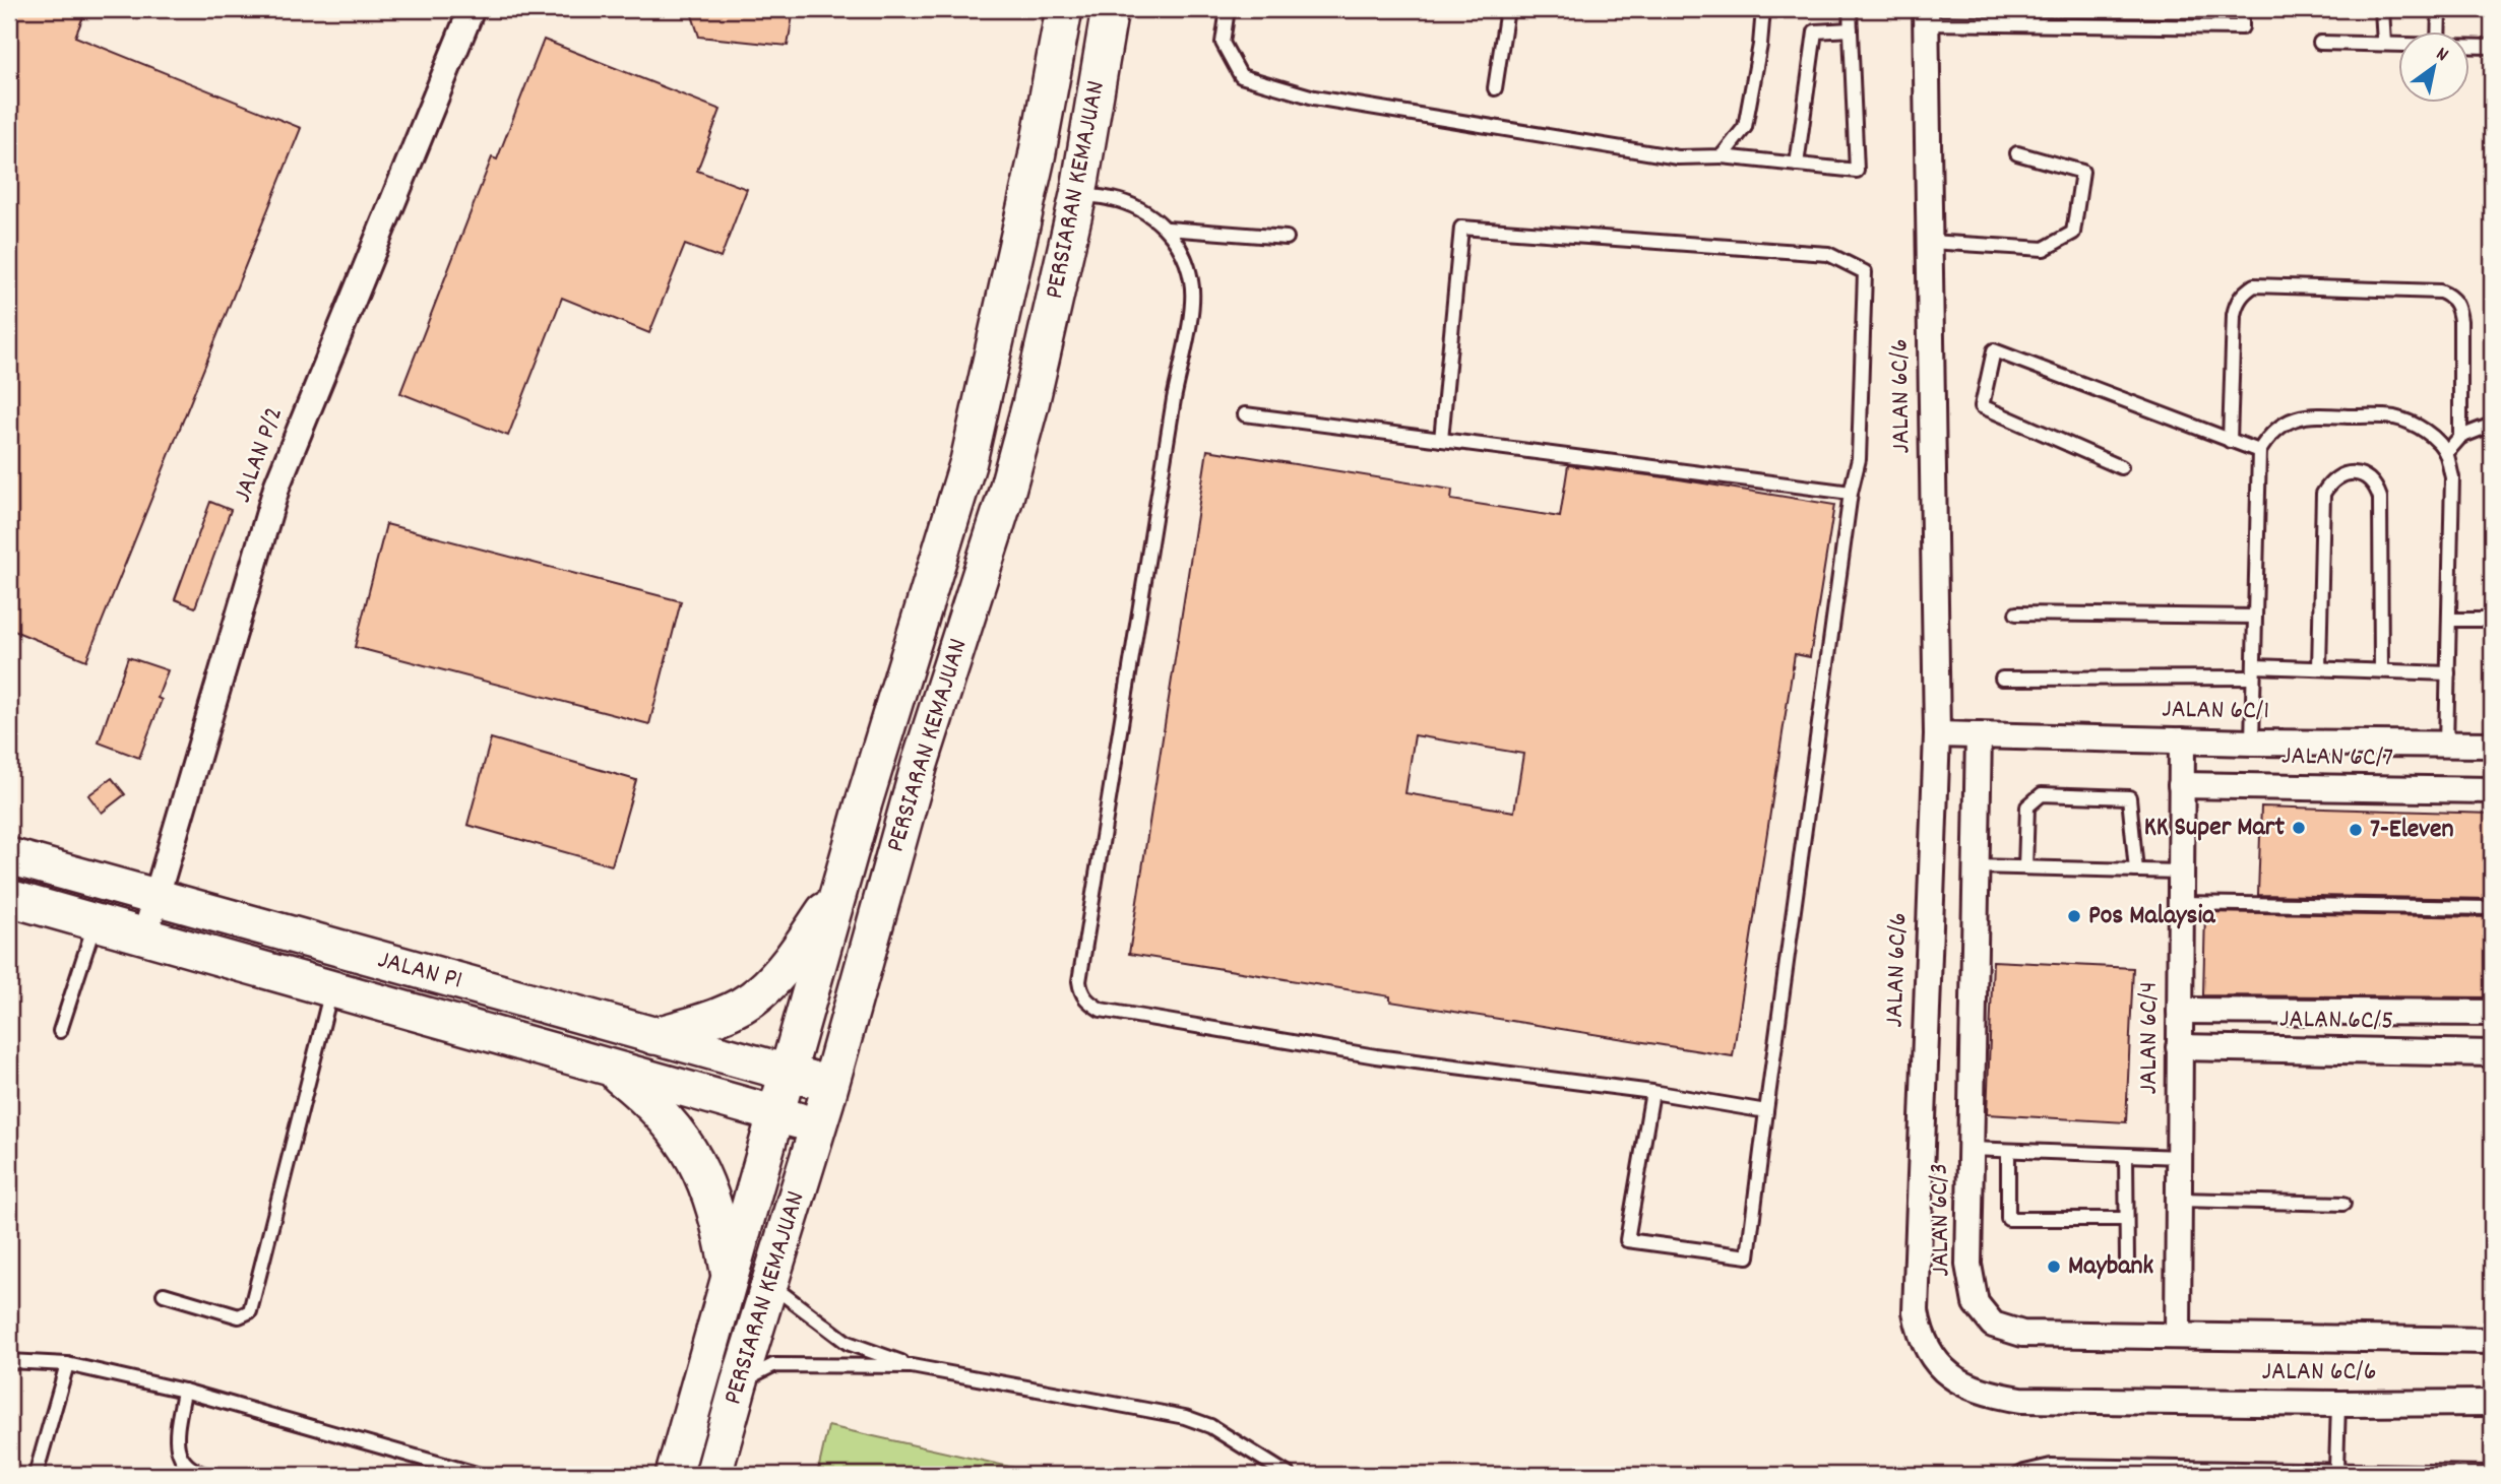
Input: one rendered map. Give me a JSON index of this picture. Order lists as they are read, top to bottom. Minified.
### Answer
{"streets":{"main road":["PERSIARAN KEMAJUAN","JALAN P1"],"street":["JALAN 6C/6","JALAN P/2","JALAN 6C/1","JALAN 6C/7","JALAN 6C/5","JALAN 6C/4","JALAN 6C/3"]},"crossings":[["PERSIARAN KEMAJUAN","JALAN P1"],["JALAN 6C/6","JALAN 6C/1"],["JALAN P/2","JALAN P1"],["JALAN 6C/1","JALAN 6C/4"],["JALAN 6C/1","JALAN 6C/3"],["JALAN 6C/7","JALAN 6C/4"],["JALAN 6C/5","JALAN 6C/4"],["JALAN 6C/4","JALAN 6C/3"]],"places":["KK Super Mart","7-Eleven","Pos Malaysia","Maybank"],"north":"top right"}
